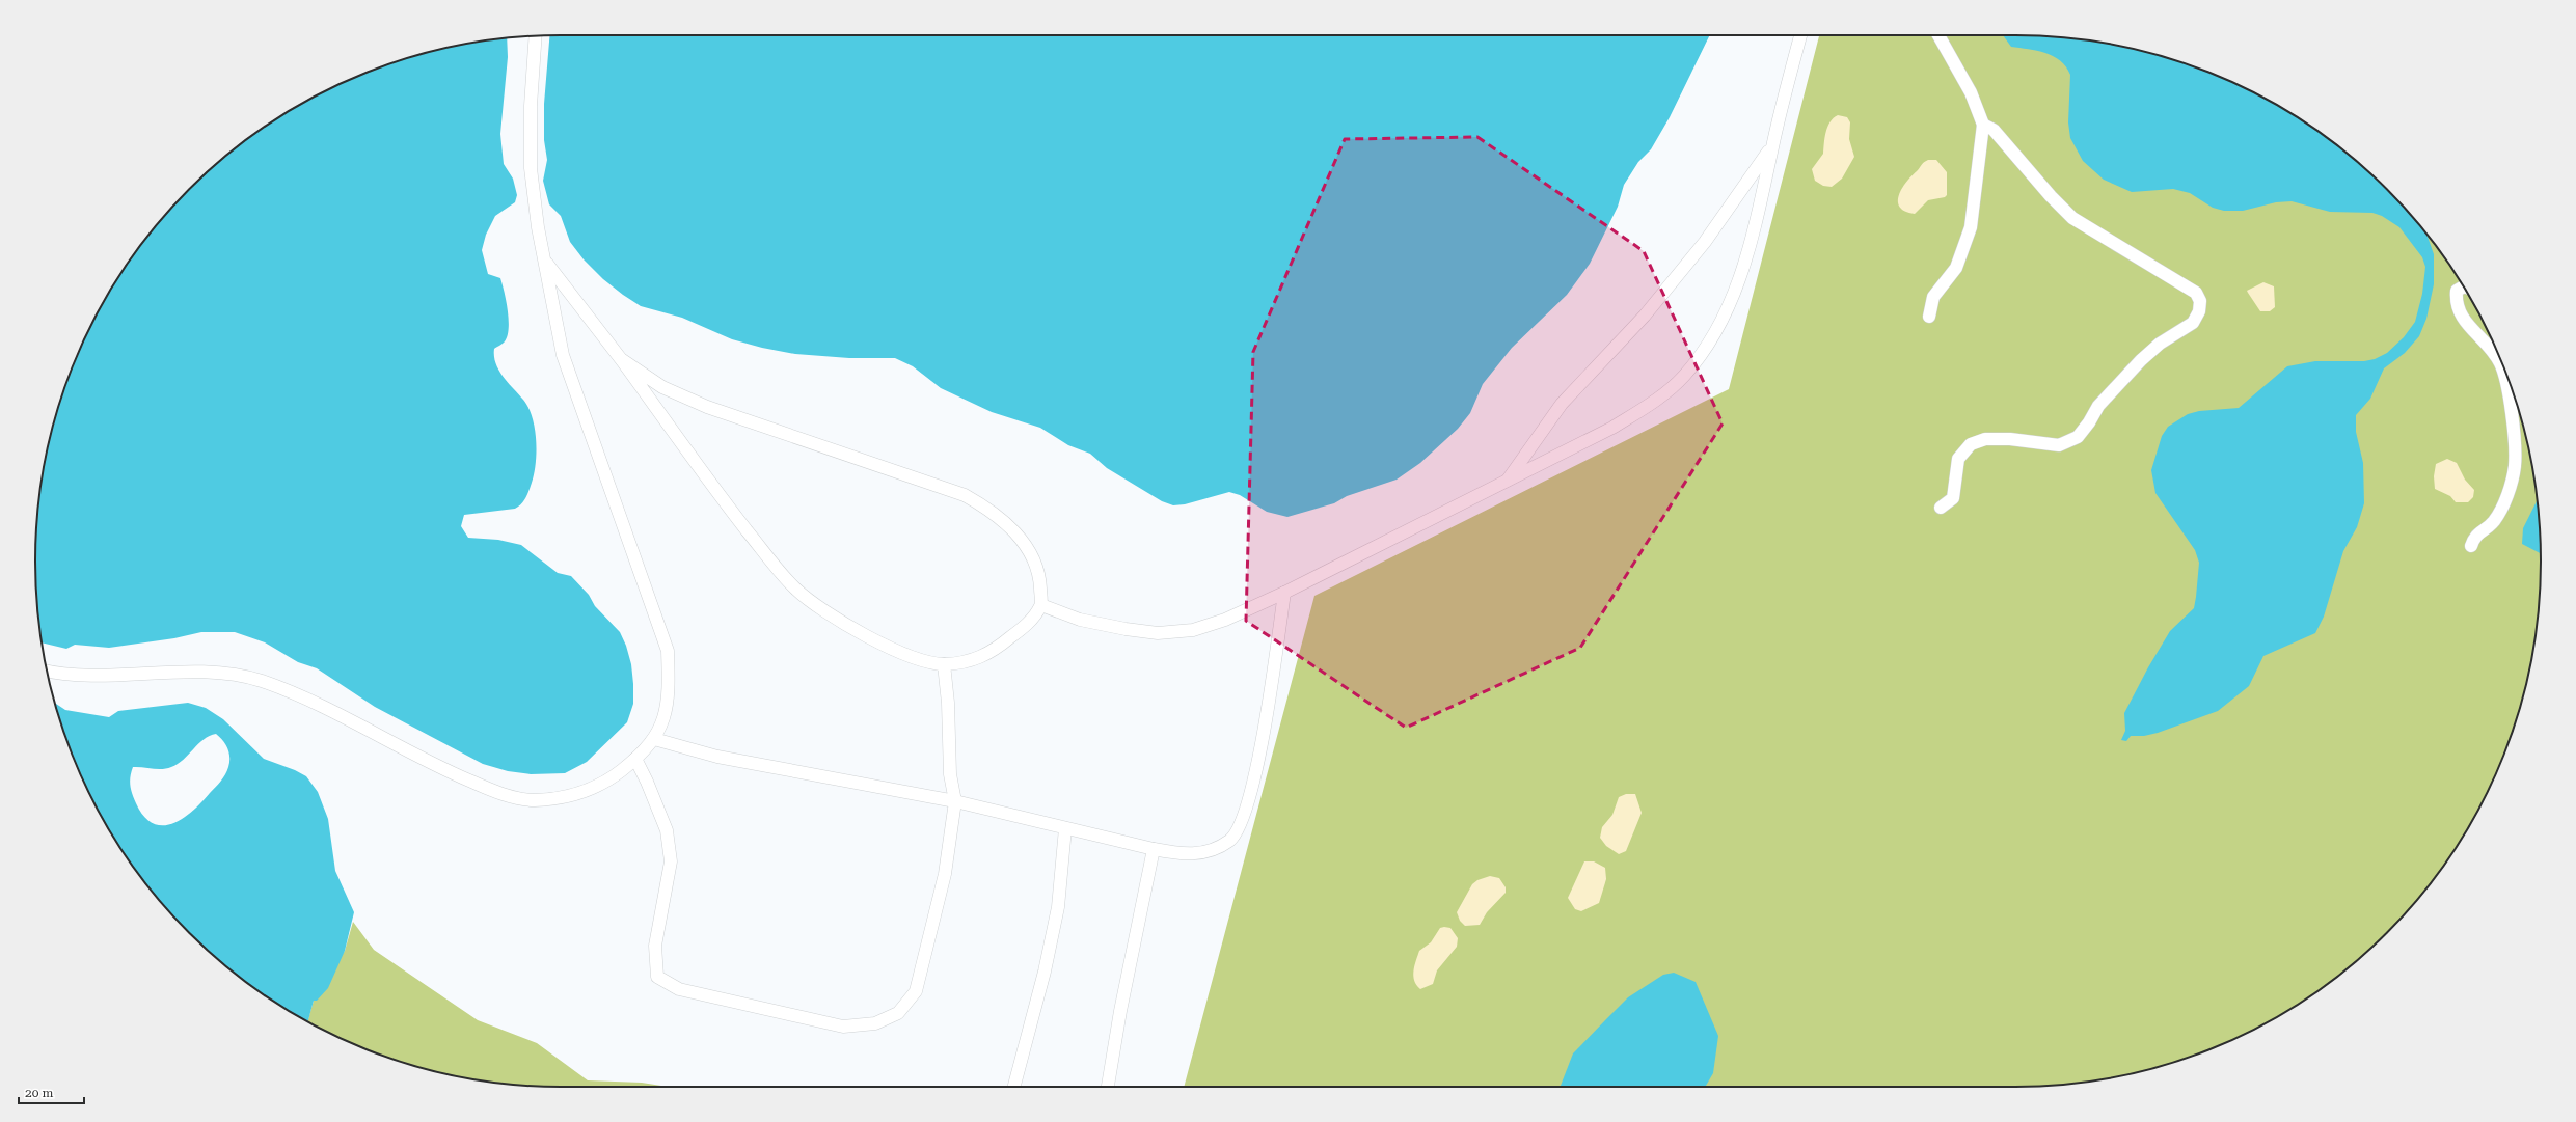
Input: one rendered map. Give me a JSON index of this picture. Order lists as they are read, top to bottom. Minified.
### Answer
{"scale_bar":"20 m"}
